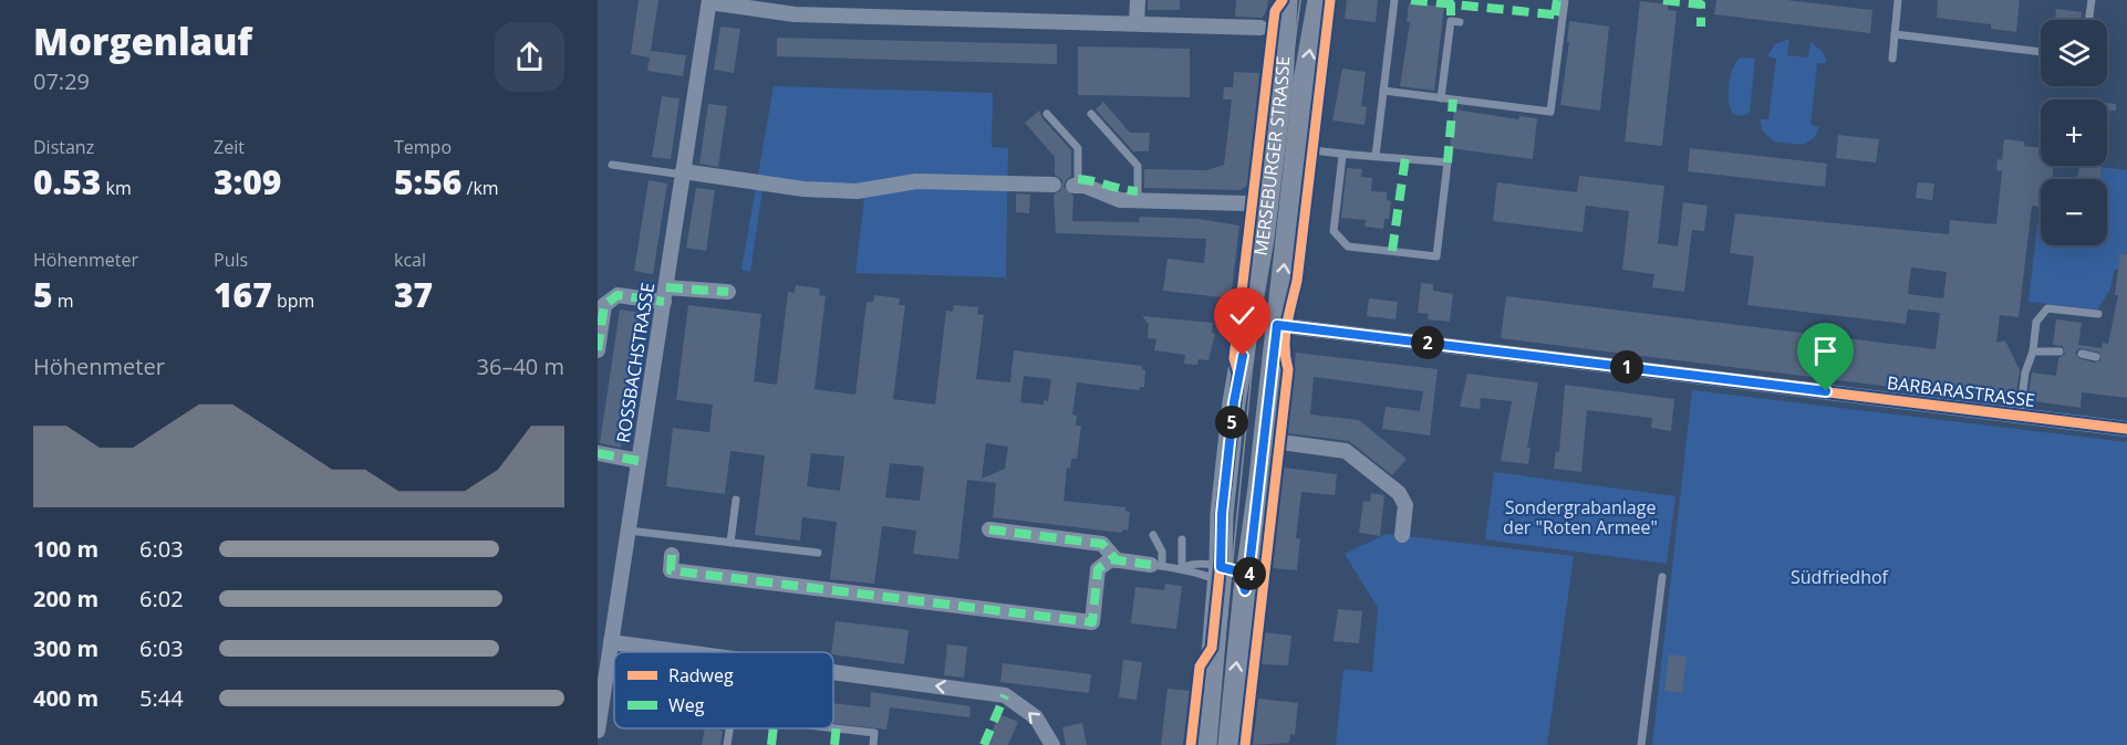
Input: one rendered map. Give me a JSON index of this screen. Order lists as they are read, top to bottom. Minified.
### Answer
{"streets":{"main road":["MERSEBURGER STRASSE"],"street":["ROSSBACHSTRASSE","BARBARASTRASSE"]},"crossings":[["MERSEBURGER STRASSE","BARBARASTRASSE"]],"parks":["Sondergrabanlage der \"Roten Armee\"","Südfriedhof"],"legend":["Radweg","Weg"],"page":{"heading":["Morgenlauf","07:29"],"map_buttons":["+","−"],"stats":[["Distanz","0.53 km"],["Zeit","3:09"],["Tempo","5:56 /km"],["Höhenmeter","5 m"],["Puls","167 bpm"],["kcal","37"]],"pins":["2","1","5","4"],"chart":["Höhenmeter","36–40 m"],"list":[{"name":"100 m","note":"6:03"},{"name":"200 m","note":"6:02"},{"name":"300 m","note":"6:03"},{"name":"400 m","note":"5:44"}]}}
